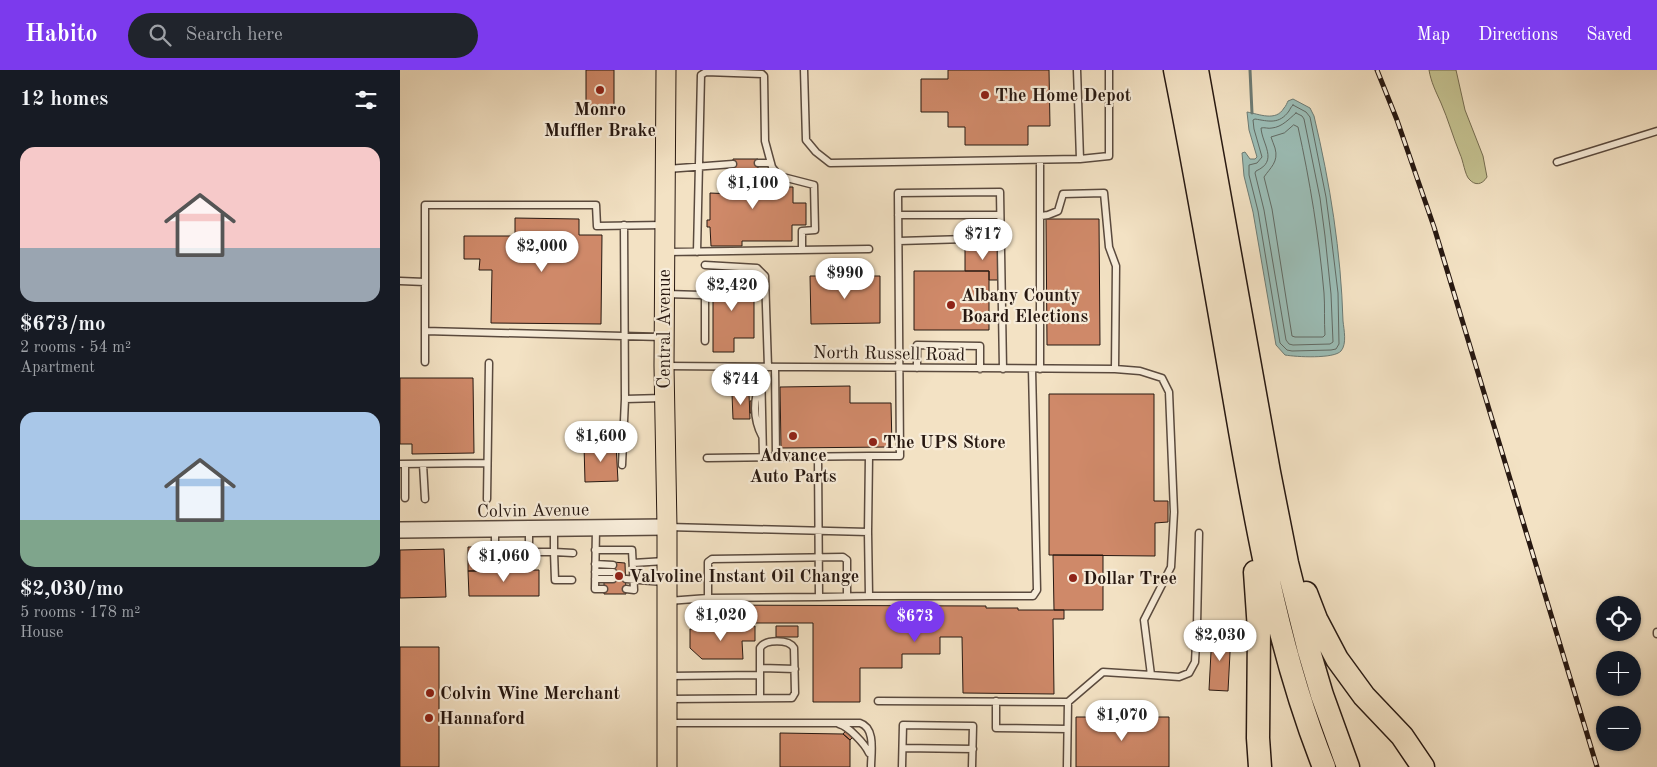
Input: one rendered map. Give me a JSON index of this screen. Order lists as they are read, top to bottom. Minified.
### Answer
{"streets":{"main road":["Central Avenue"],"street":["Colvin Avenue"],"lane":["North Russell Road"]},"crossings":[["Central Avenue","North Russell Road"],["Central Avenue","Colvin Avenue"]],"places":["Monro Muffler Brake","The Home Depot","Albany County Board Elections","Advance Auto Parts","The UPS Store","Valvoline Instant Oil Change","Dollar Tree","Colvin Wine Merchant","Hannaford"],"page":{"header":"Habito","search":"Search here","nav":["Map","Directions","Saved"],"heading":"12 homes","list":[{"name":"$673/mo","note":"2 rooms · 54 m² · Apartment"},{"name":"$2,030/mo","note":"5 rooms · 178 m² · House"}],"price":["$1,100","$717","$2,000","$990","$2,420","$744","$1,600","$1,060","$1,020","$673","$2,030","$1,070"],"map_buttons":["+","−"]}}
